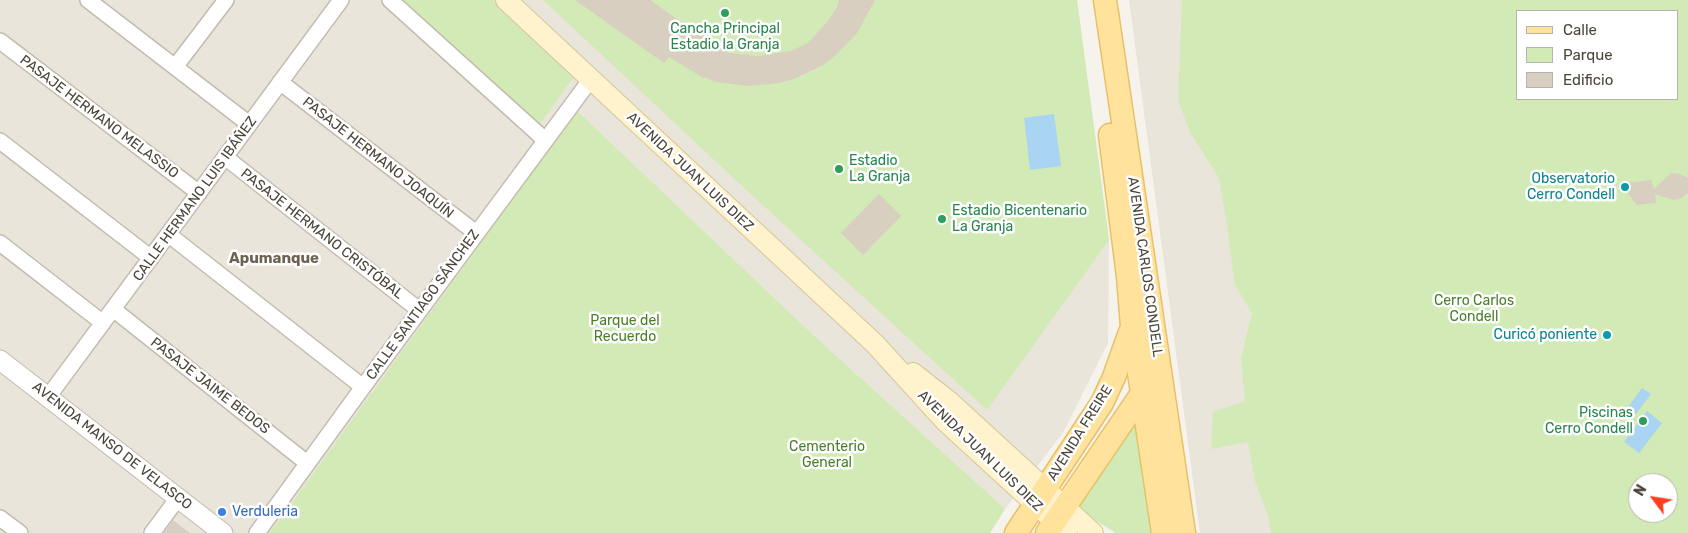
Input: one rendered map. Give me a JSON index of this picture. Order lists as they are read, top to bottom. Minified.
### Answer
{"streets":{"main road":["AVENIDA JUAN LUIS DIEZ","AVENIDA CARLOS CONDELL","AVENIDA FREIRE"],"street":["PASAJE HERMANO MELASSIO","PASAJE HERMANO JOAQUÍN","CALLE HERMANO LUIS IBÁÑEZ","PASAJE HERMANO CRISTÓBAL","CALLE SANTIAGO SÁNCHEZ","PASAJE JAIME BEDOS","AVENIDA MANSO DE VELASCO"]},"crossings":[["PASAJE HERMANO MELASSIO","CALLE HERMANO LUIS IBÁÑEZ"],["PASAJE HERMANO JOAQUÍN","CALLE HERMANO LUIS IBÁÑEZ"],["PASAJE HERMANO JOAQUÍN","CALLE SANTIAGO SÁNCHEZ"],["AVENIDA JUAN LUIS DIEZ","CALLE SANTIAGO SÁNCHEZ"],["AVENIDA JUAN LUIS DIEZ","AVENIDA FREIRE"],["CALLE HERMANO LUIS IBÁÑEZ","PASAJE HERMANO CRISTÓBAL"],["CALLE HERMANO LUIS IBÁÑEZ","PASAJE JAIME BEDOS"],["CALLE HERMANO LUIS IBÁÑEZ","AVENIDA MANSO DE VELASCO"],["PASAJE HERMANO CRISTÓBAL","CALLE SANTIAGO SÁNCHEZ"],["AVENIDA CARLOS CONDELL","AVENIDA FREIRE"],["CALLE SANTIAGO SÁNCHEZ","PASAJE JAIME BEDOS"]],"districts":["Apumanque"],"parks":["Cerro Carlos Condell","Parque del Recuerdo","Cementerio General"],"places":["Cancha Principal Estadio la Granja","Estadio La Granja","Observatorio Cerro Condell","Estadio Bicentenario La Granja","Curicó poniente","Piscinas Cerro Condell","Verduleria"],"legend":["Calle","Parque","Edificio"],"north":"top left"}
